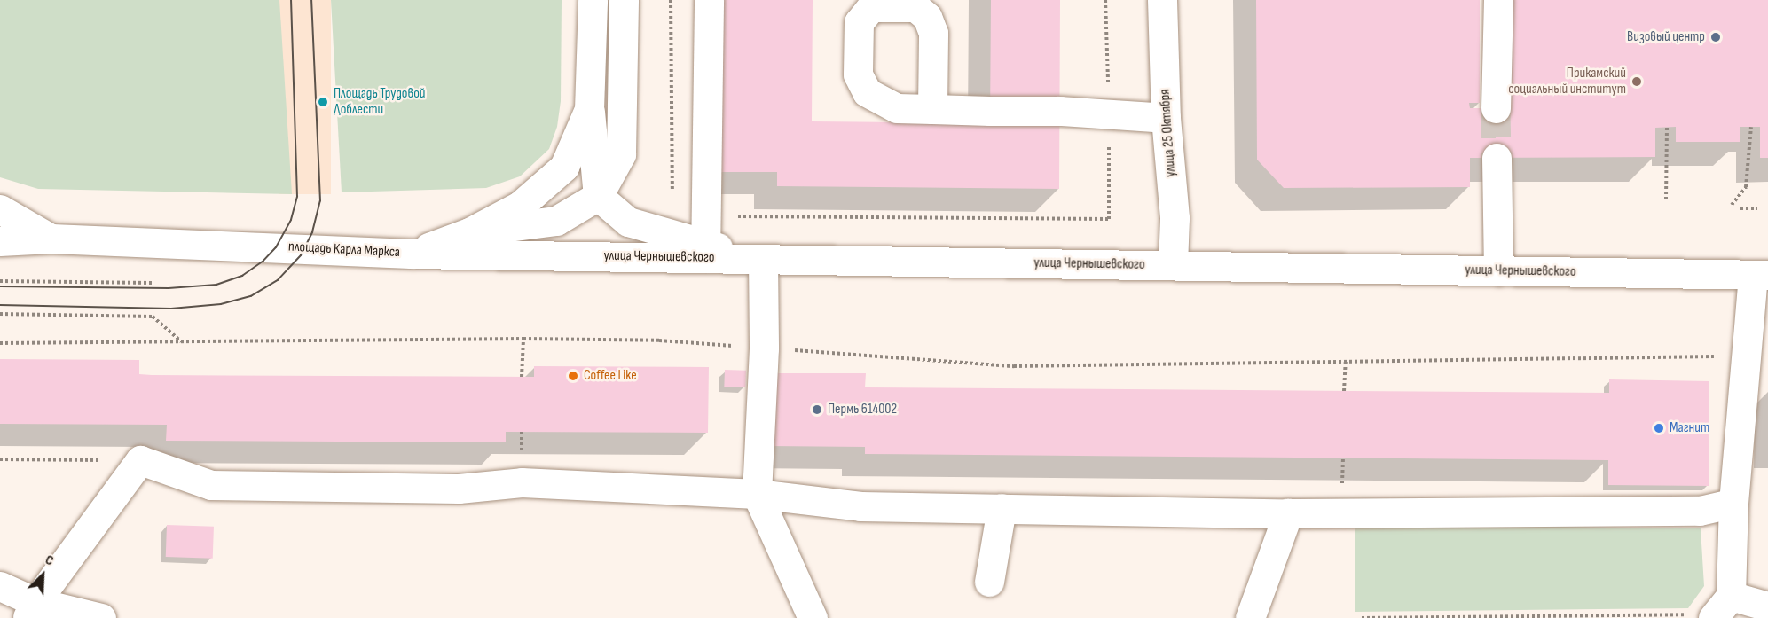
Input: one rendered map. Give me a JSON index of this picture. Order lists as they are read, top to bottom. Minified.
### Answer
{"streets":{"main road":["улица 25 Октября","площадь Карла Маркса","улица Чернышевского"]},"crossings":[["улица 25 Октября","улица Чернышевского"],["площадь Карла Маркса","улица Чернышевского"]],"places":["Визовый центр","Прикамский социальный институт","Площадь Трудовой Доблести","Coffee Like","Пермь 614002","Магнит"],"north":"top right"}
